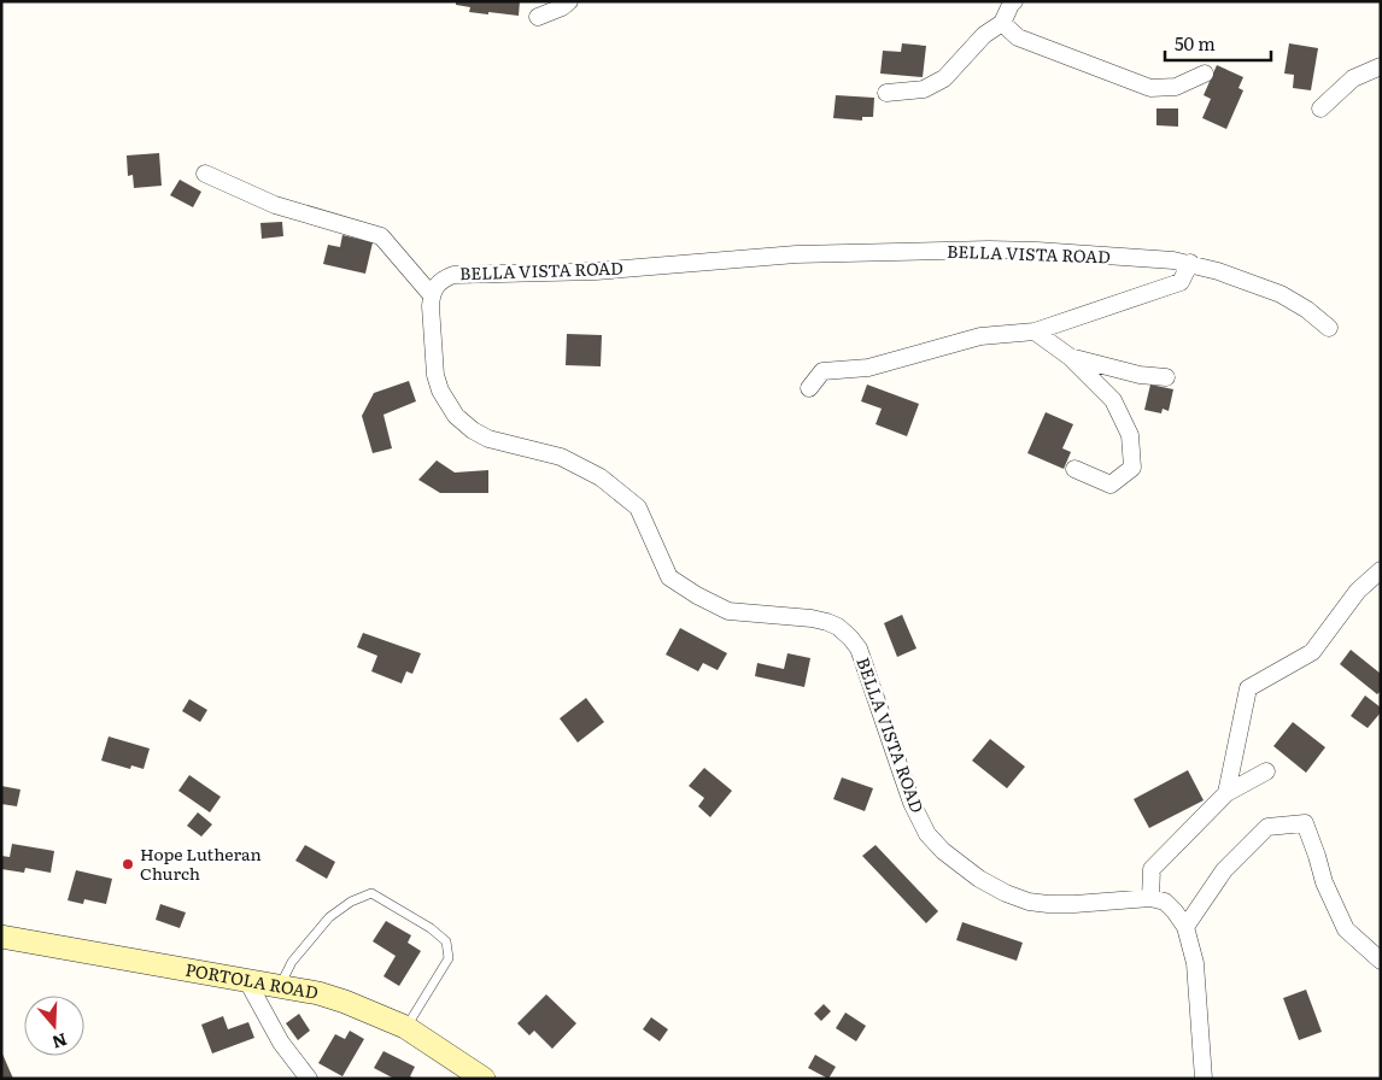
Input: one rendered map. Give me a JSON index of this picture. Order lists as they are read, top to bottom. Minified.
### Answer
{"streets":{"street":["BELLA VISTA ROAD","PORTOLA ROAD"]},"places":["Hope Lutheran Church"],"scale_bar":"50 m","north":"bottom"}
